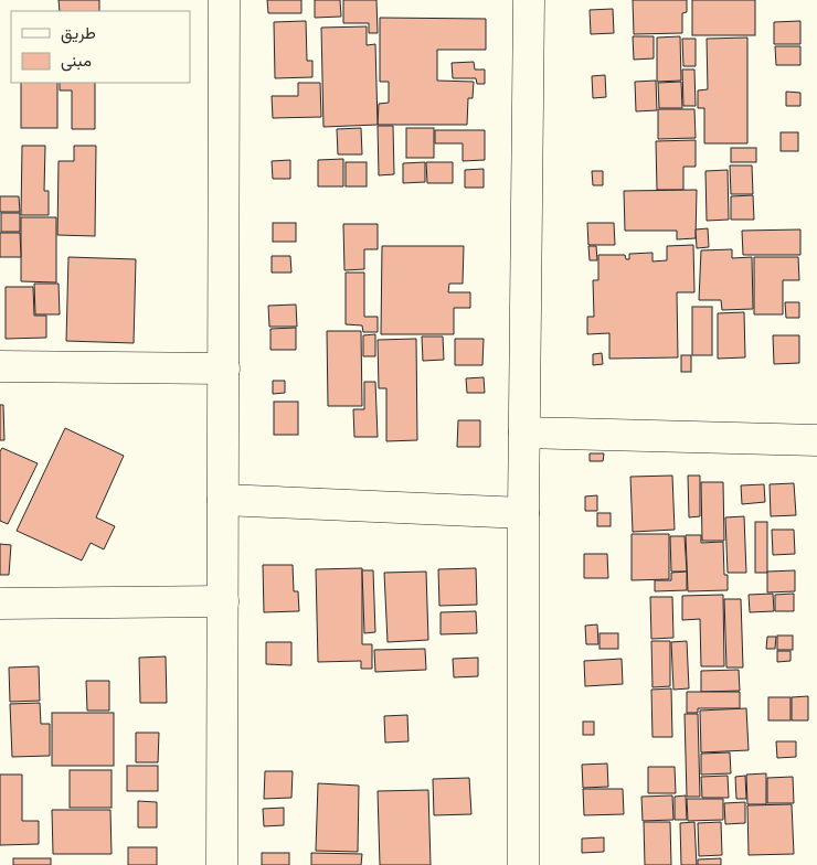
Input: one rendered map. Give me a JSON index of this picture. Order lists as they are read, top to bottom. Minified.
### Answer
{"legend":["طريق","مبنى"]}
